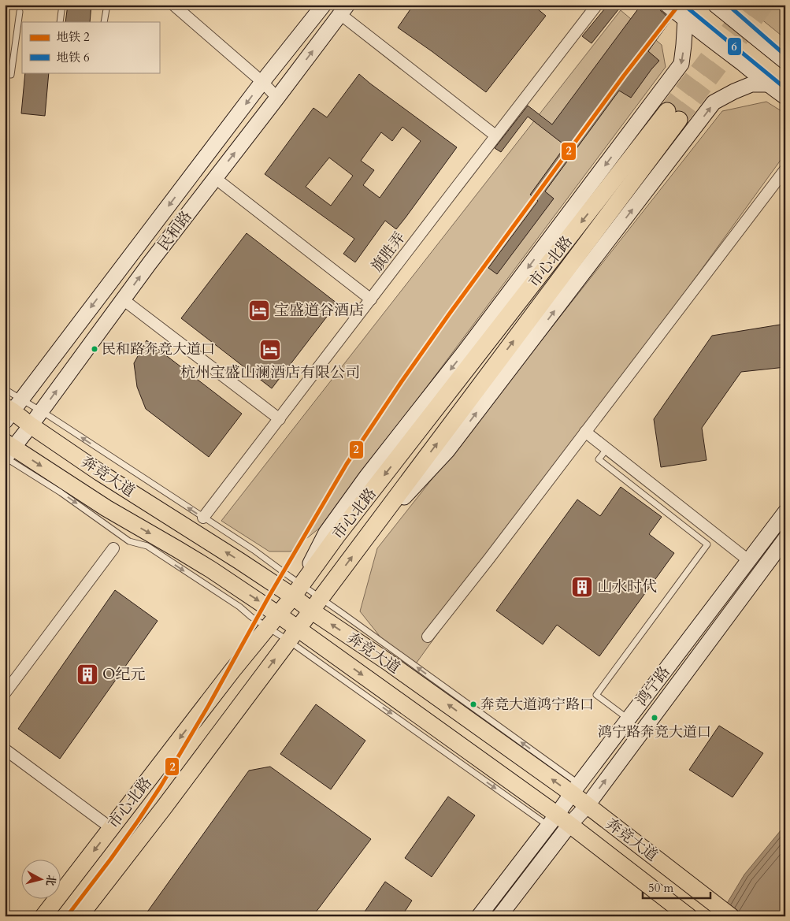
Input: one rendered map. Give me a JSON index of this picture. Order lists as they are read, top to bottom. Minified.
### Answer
{"streets":{"main road":["民和路","市心北路","奔竞大道","鸿宁路"],"street":["旗胜弄"]},"crossings":[["民和路","奔竞大道"],["市心北路","奔竞大道"],["奔竞大道","鸿宁路"]],"places":{"hotel":["宝盛道谷酒店","杭州宝盛山澜酒店有限公司"],"other":["民和路奔竞大道口","奔竞大道鸿宁路口","鸿宁路奔竞大道口"],"building":["山水时代","O纪元"]},"lines":["metro line 2","metro line 6"],"legend":["地铁 2","地铁 6"],"scale_bar":"50 m","north":"right"}
